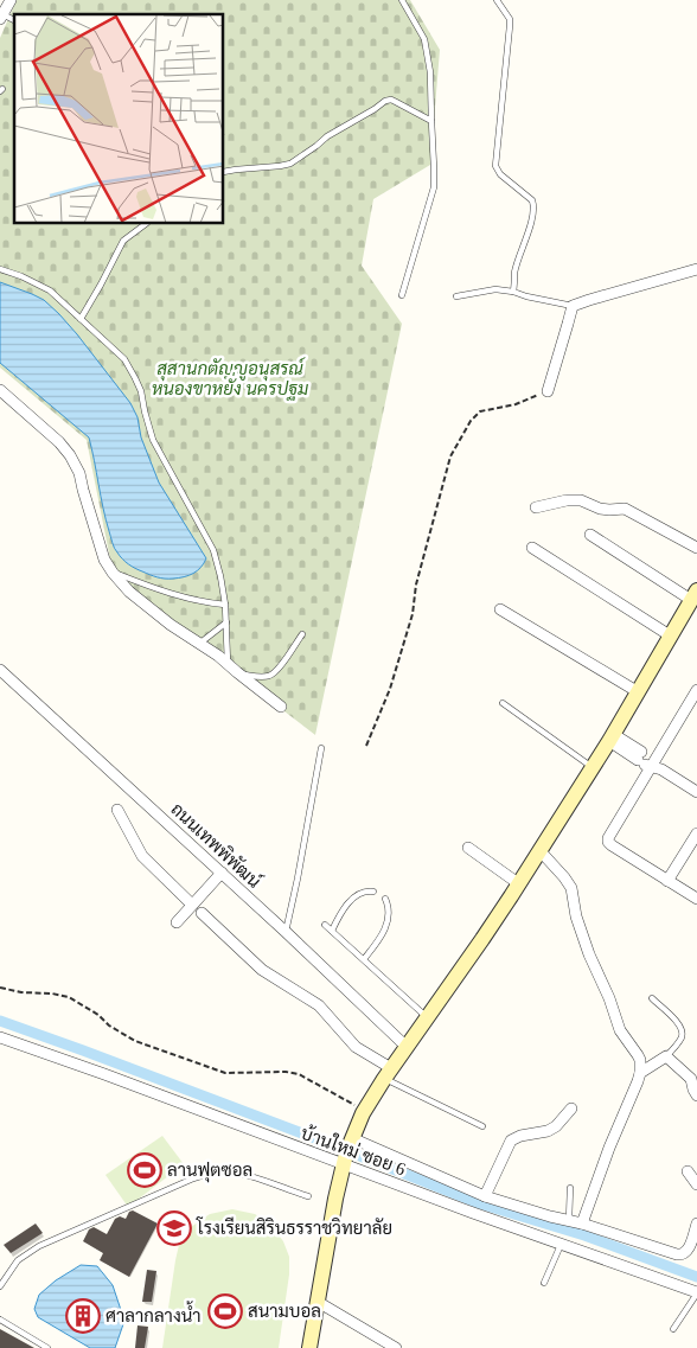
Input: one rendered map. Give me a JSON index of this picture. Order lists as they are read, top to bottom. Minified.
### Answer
{"streets":{"street":["ถนนเทพพิพัฒน์","บ้านใหม่ ซอย 6"]},"parks":["สุสานกตัญญูอนุสรณ์ หนองขาหยั่ง นครปฐม"],"places":{"sports":["ลานฟุตซอล","สนามบอล"],"school or university":["โรงเรียนสิรินธรราชวิทยาลัย"],"building":["ศาลากลางน้ำ"]}}
